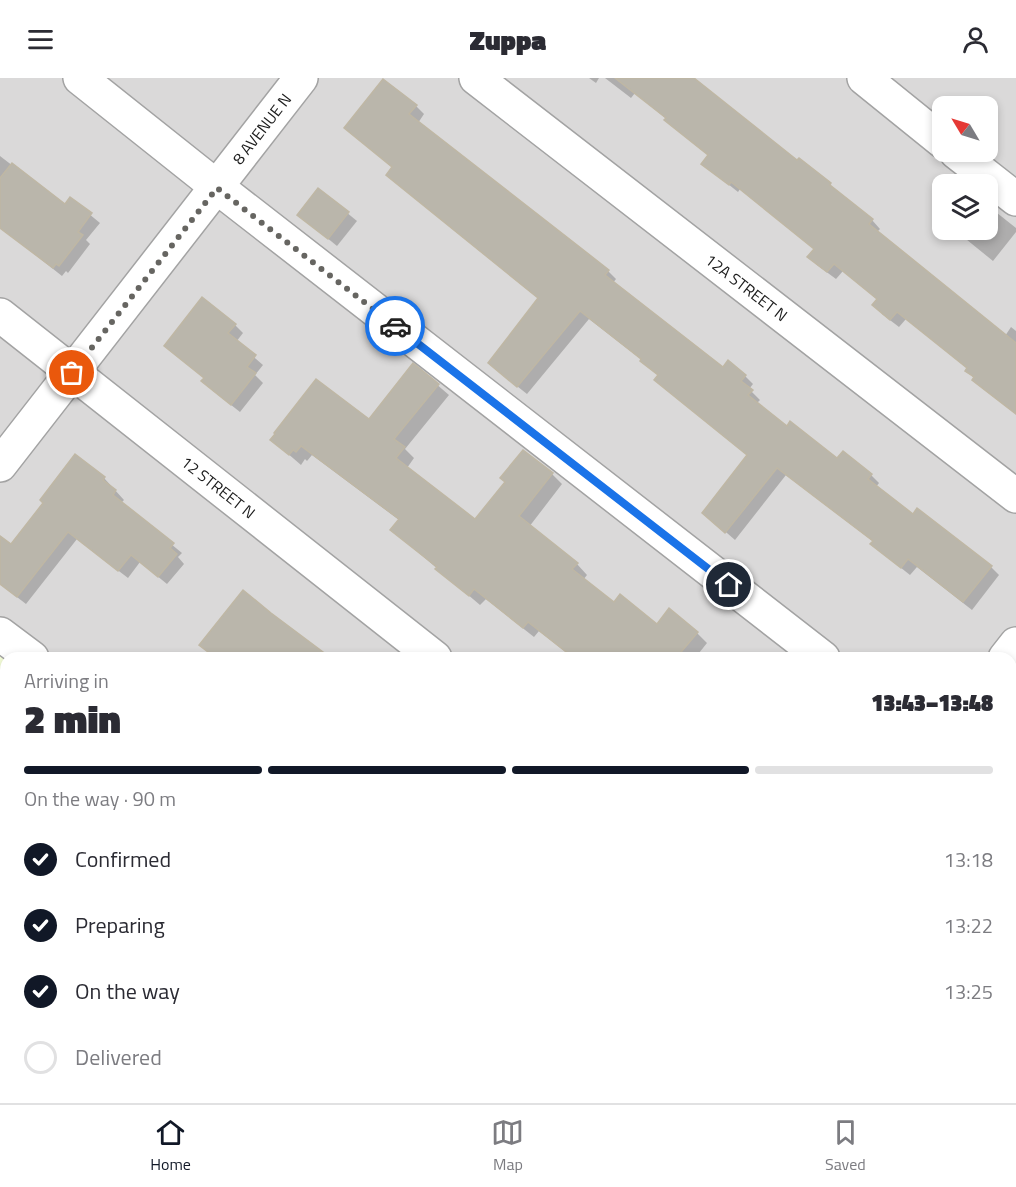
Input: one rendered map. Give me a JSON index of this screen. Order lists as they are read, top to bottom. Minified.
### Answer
{"streets":{"street":["8 AVENUE N","12A STREET N","12 STREET N"]},"crossings":[["8 AVENUE N","12 STREET N"]],"north":"top left","page":{"header":"Zuppa","heading":["2 min","Arriving in","13:43–13:48"],"bar":"On the way · 90 m","list":[["Confirmed","13:18"],["Preparing","13:22"],["On the way","13:25"],"Delivered"],"tabs":["Home","Map","Saved"]}}
